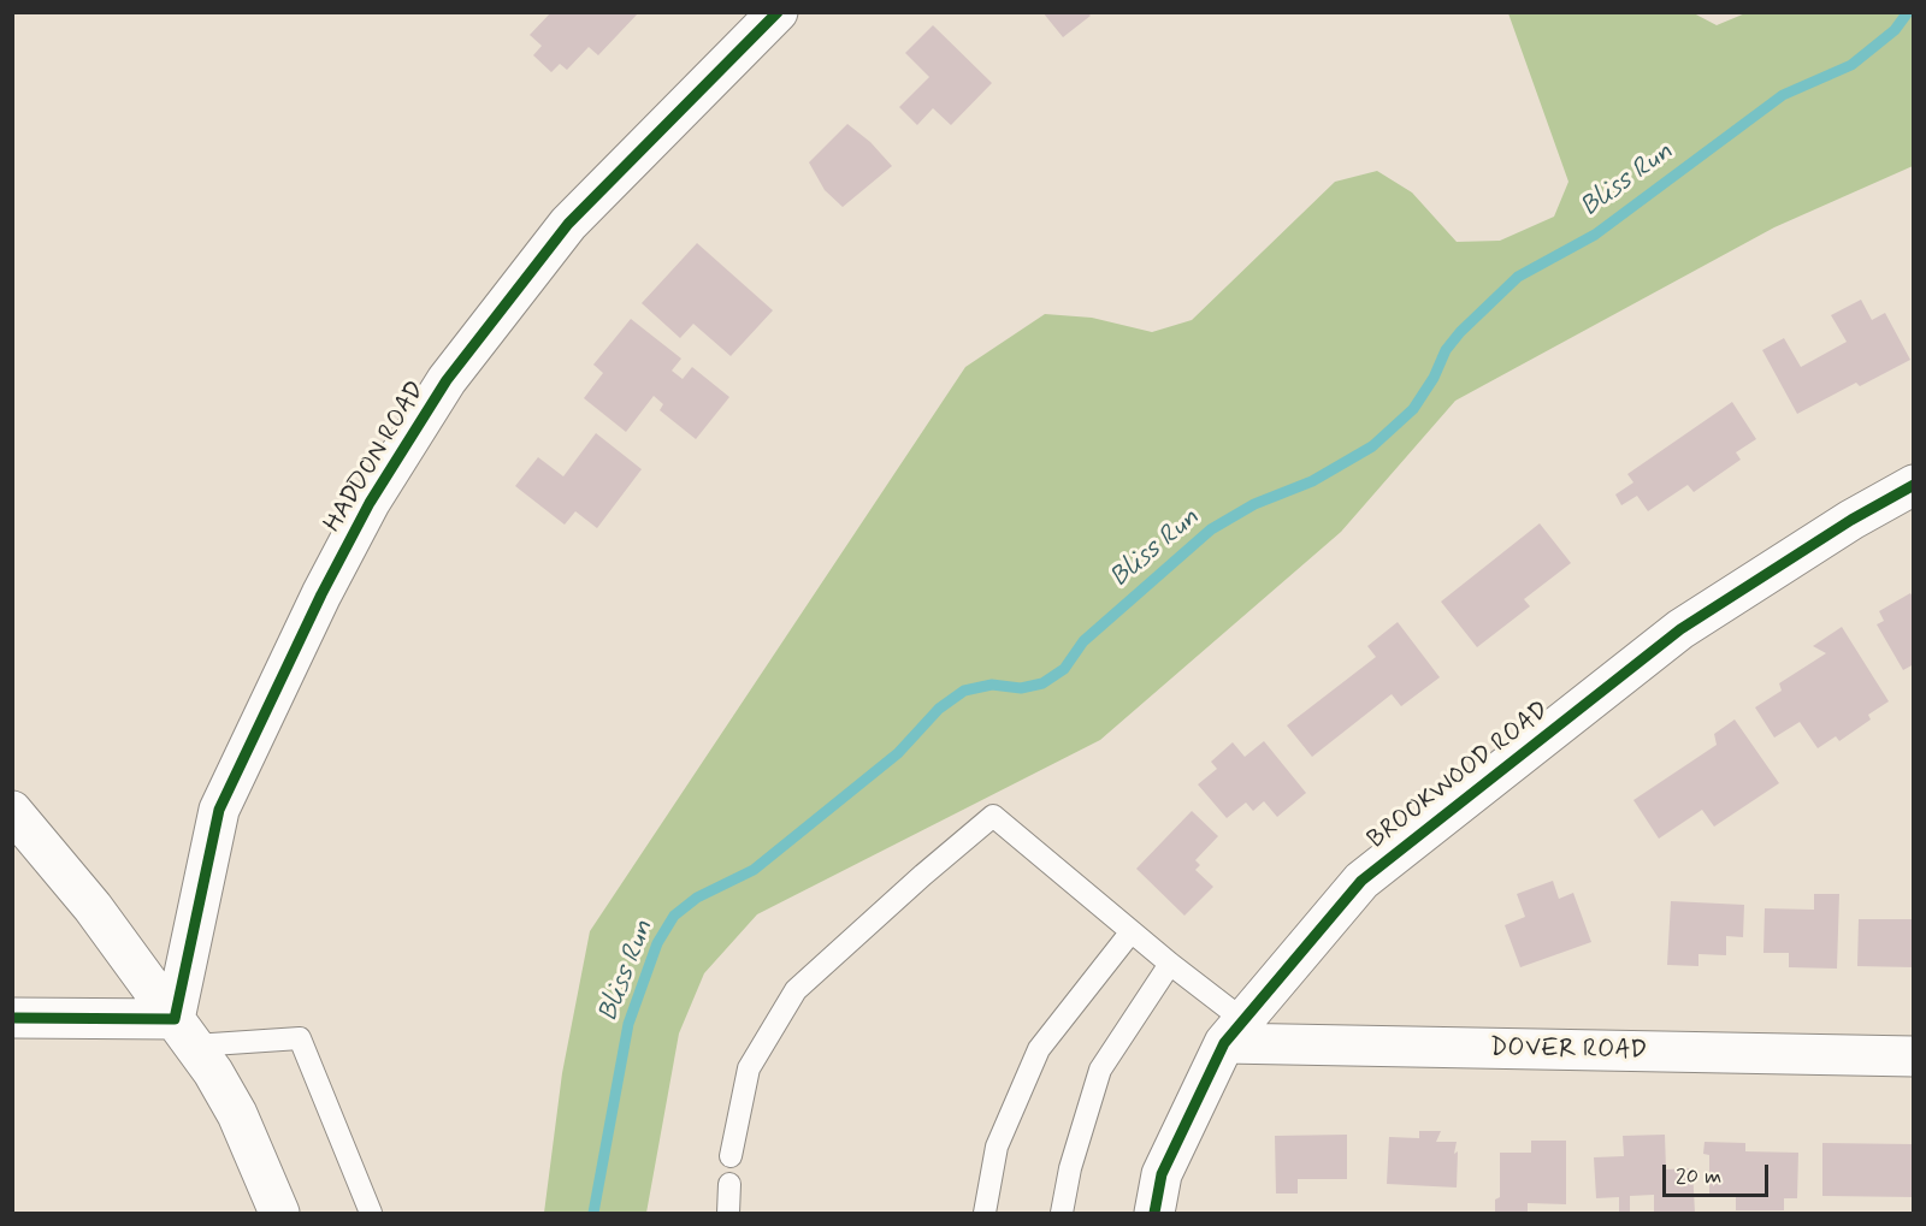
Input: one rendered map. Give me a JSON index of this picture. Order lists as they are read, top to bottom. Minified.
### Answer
{"streets":{"street":["HADDON ROAD","BROOKWOOD ROAD","DOVER ROAD"]},"crossings":[["BROOKWOOD ROAD","DOVER ROAD"]],"water":["Bliss Run"],"scale_bar":"20 m"}
